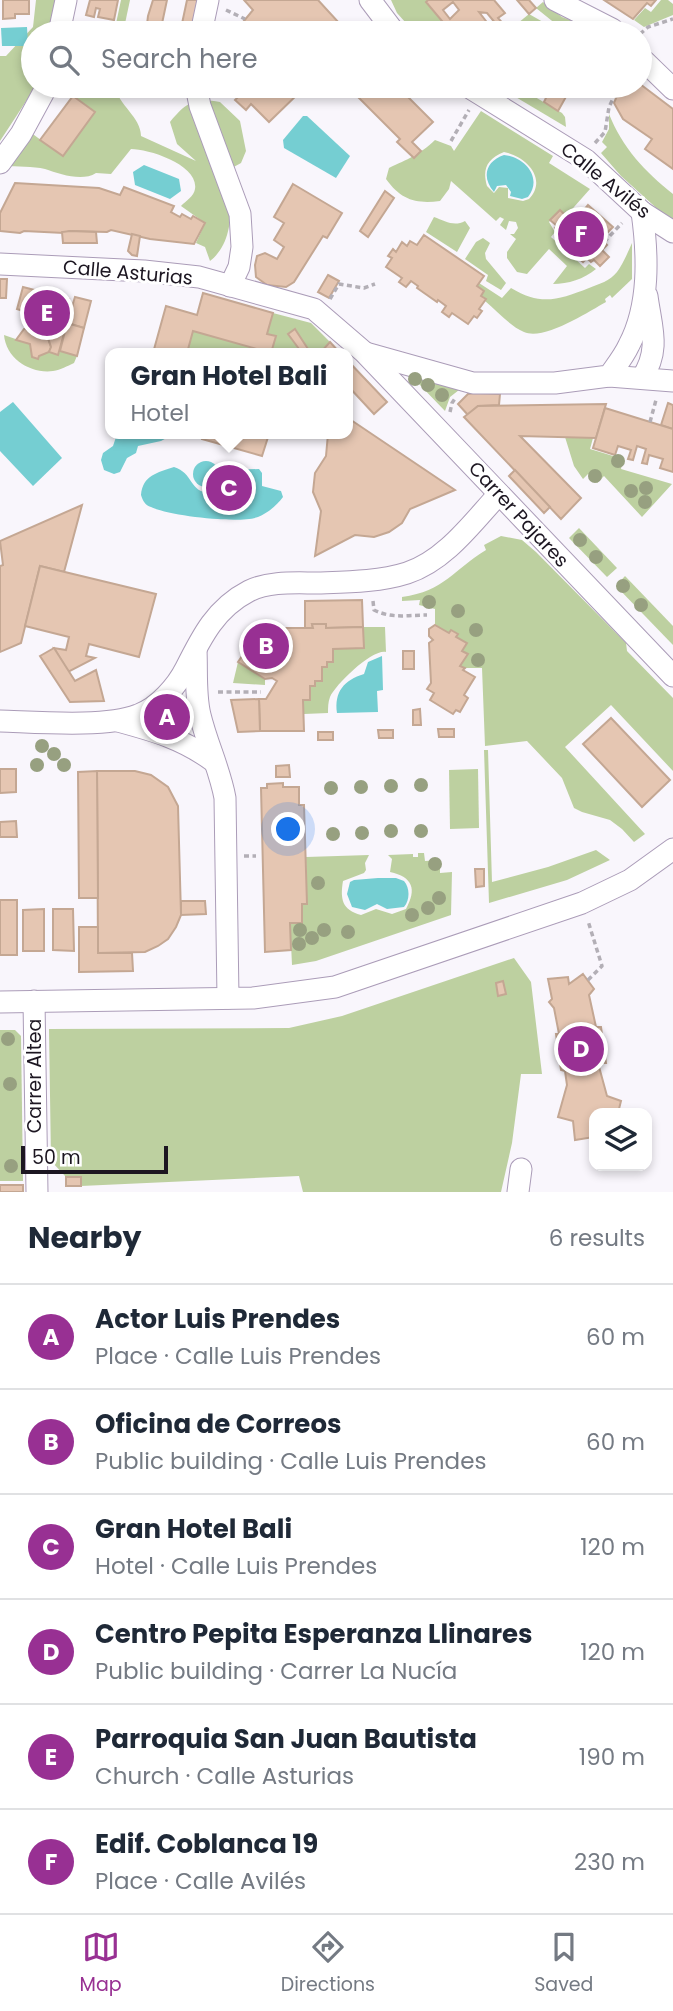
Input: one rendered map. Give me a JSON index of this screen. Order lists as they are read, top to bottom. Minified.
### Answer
{"streets":{"street":["Calle Avilés","Calle Asturias","Carrer Pajares","Carrer Altea"]},"crossings":[["Calle Asturias","Carrer Pajares"]],"scale_bar":"50 m","page":{"search":"Search here","pins":["F","E","C","B","A","D"],"popup":["Gran Hotel Bali","Hotel"],"scale":"50 m","heading":["Nearby","6 results"],"list":[{"mark":"A","name":"Actor Luis Prendes","note":"Place · Calle Luis Prendes","value":"60 m"},{"mark":"B","name":"Oficina de Correos","note":"Public building · Calle Luis Prendes","value":"60 m"},{"mark":"C","name":"Gran Hotel Bali","note":"Hotel · Calle Luis Prendes","value":"120 m"},{"mark":"D","name":"Centro Pepita Esperanza Llinares","note":"Public building · Carrer La Nucía","value":"120 m"},{"mark":"E","name":"Parroquia San Juan Bautista","note":"Church · Calle Asturias","value":"190 m"},{"mark":"F","name":"Edif. Coblanca 19","note":"Place · Calle Avilés","value":"230 m"}],"nav":["Map","Directions","Saved"]}}
